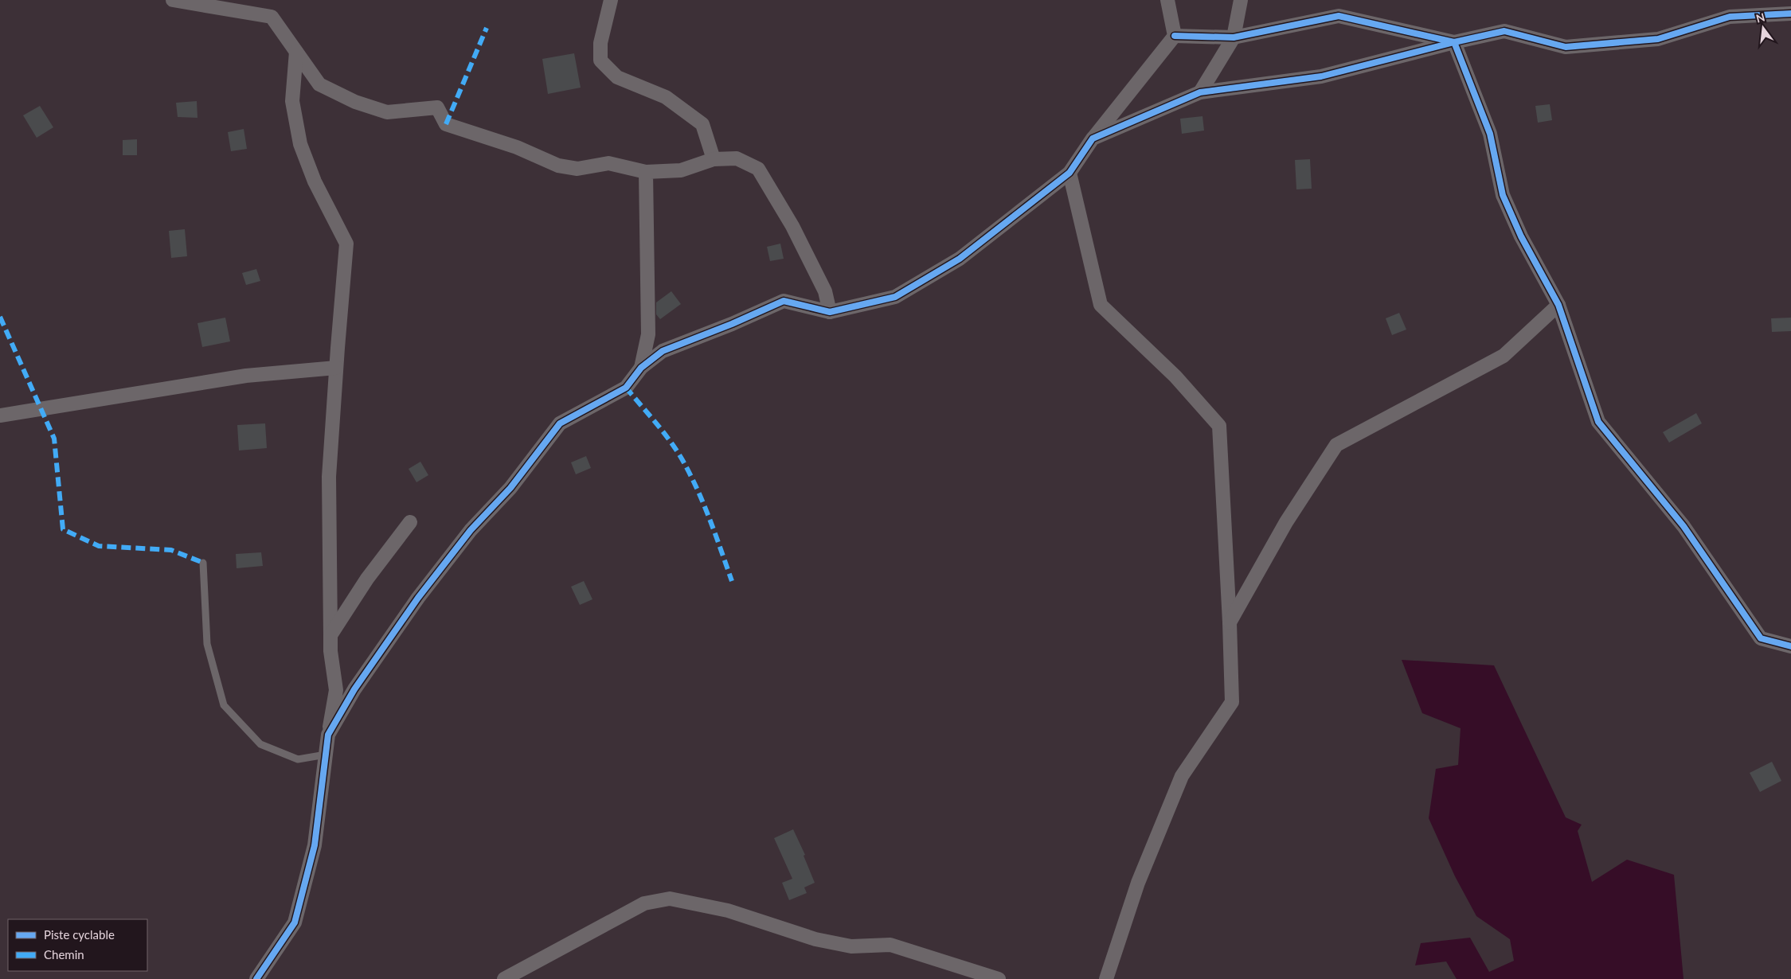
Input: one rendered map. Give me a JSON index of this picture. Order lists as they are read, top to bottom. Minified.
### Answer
{"legend":["Piste cyclable","Chemin"],"north":"top"}
